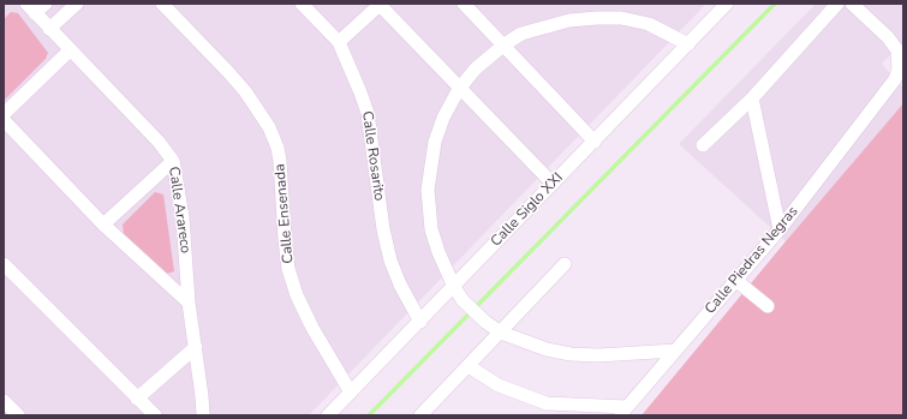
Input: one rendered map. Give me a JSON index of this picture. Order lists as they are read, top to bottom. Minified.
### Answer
{"streets":{"street":["Calle Rosarito","Calle Arareco","Calle Siglo XXI","Calle Ensenada","Calle Piedras Negras"]},"crossings":[["Calle Rosarito","Calle Siglo XXI"],["Calle Siglo XXI","Calle Ensenada"]]}
